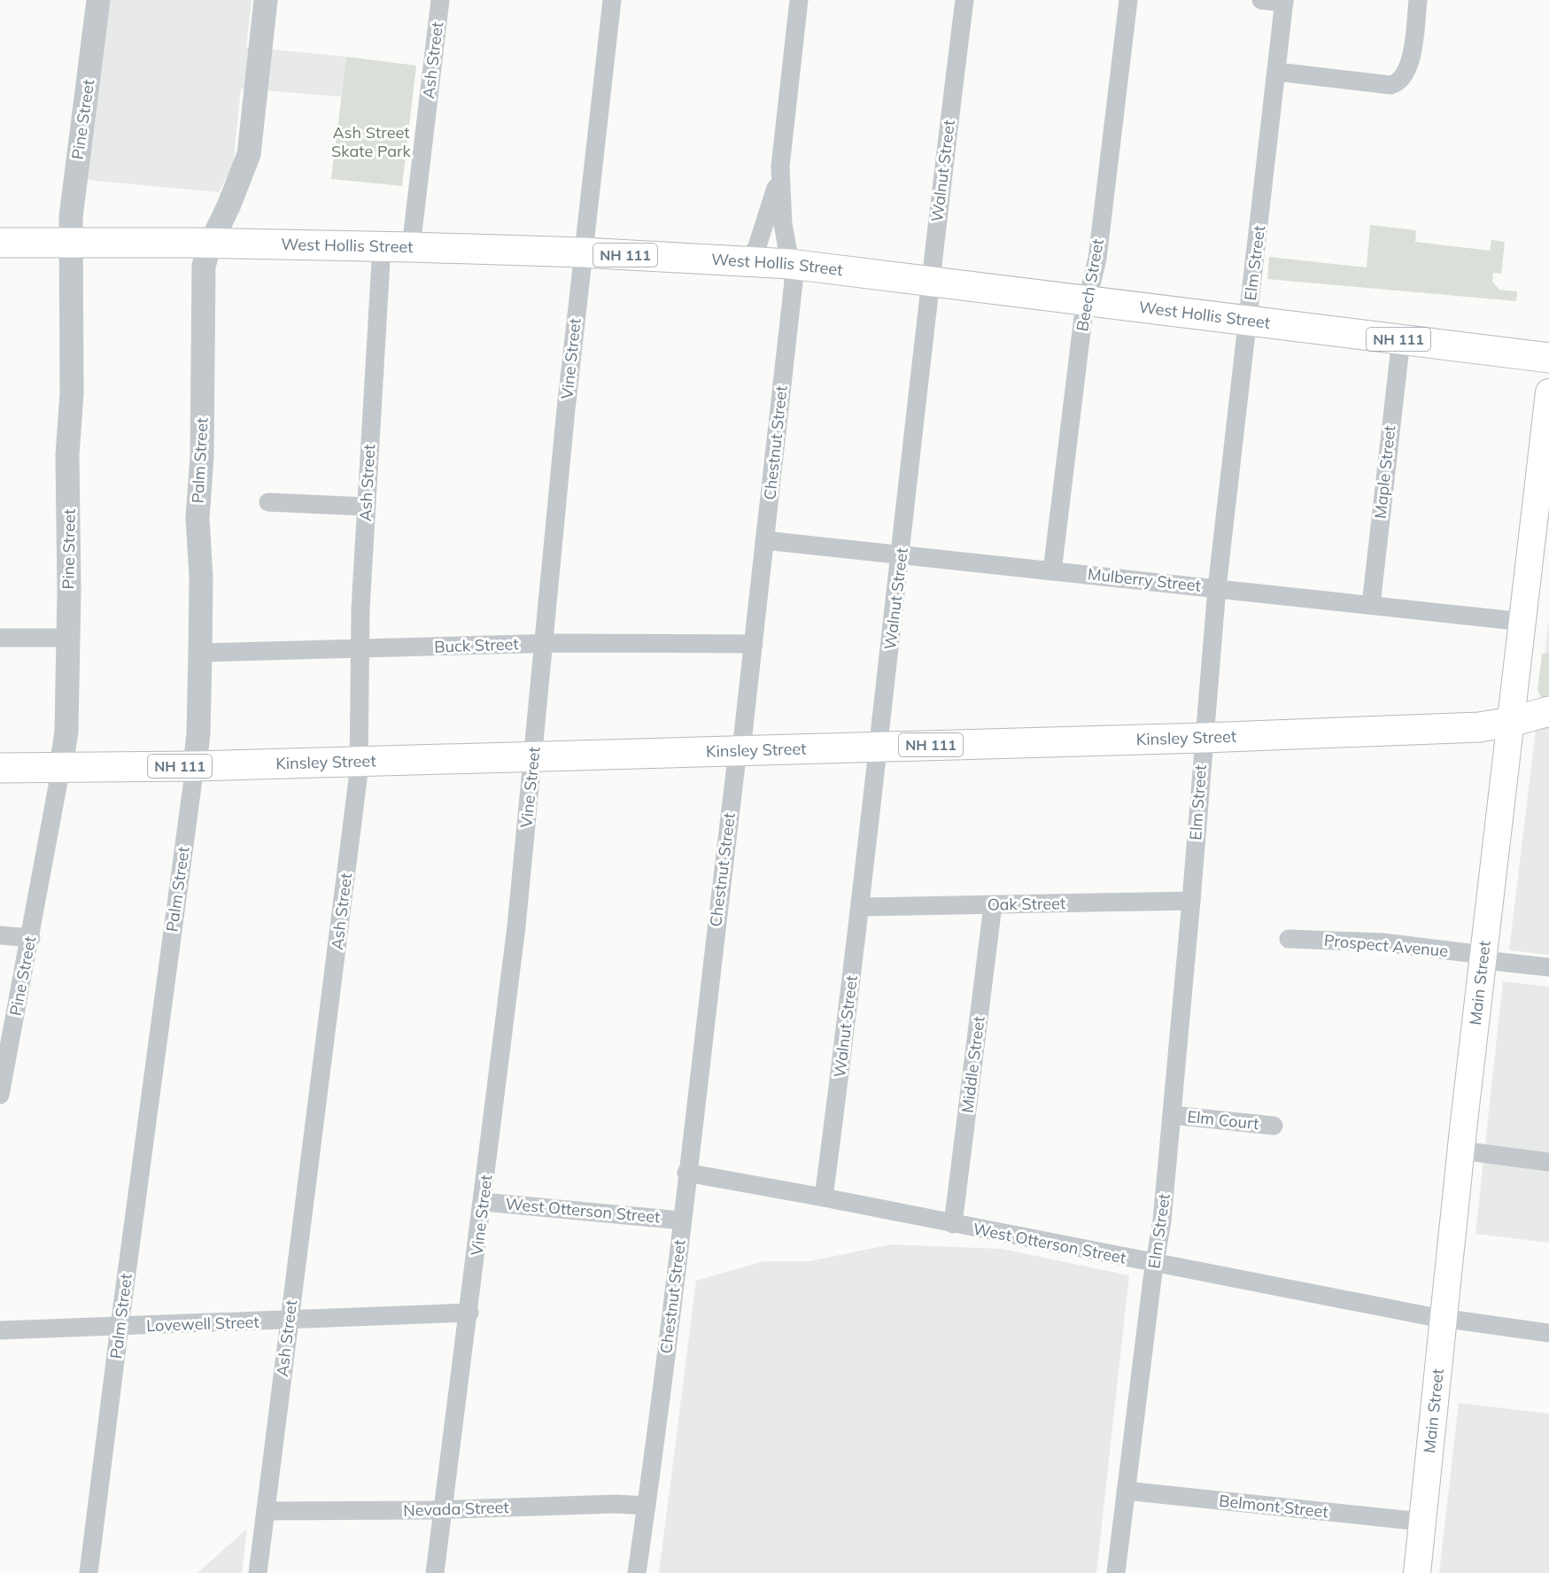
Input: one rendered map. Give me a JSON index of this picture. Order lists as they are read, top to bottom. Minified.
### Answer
{"streets":{"main road":["West Hollis Street","NH 111","Kinsley Street","Main Street"],"street":["Ash Street","Pine Street","Walnut Street","Elm Street","Beech Street","Vine Street","Chestnut Street","Palm Street","Maple Street","Mulberry Street","Buck Street","Oak Street","Prospect Avenue","Middle Street","Elm Court","West Otterson Street","Lovewell Street","Belmont Street","Nevada Street"]},"crossings":[["Ash Street","West Hollis Street"],["Ash Street","Buck Street"],["Ash Street","Kinsley Street"],["Ash Street","Lovewell Street"],["Ash Street","Nevada Street"],["Pine Street","West Hollis Street"],["Pine Street","Kinsley Street"],["Walnut Street","West Hollis Street"],["Walnut Street","Mulberry Street"],["Walnut Street","Kinsley Street"],["Walnut Street","Oak Street"],["Walnut Street","West Otterson Street"],["West Hollis Street","Elm Street"],["West Hollis Street","Beech Street"],["West Hollis Street","Vine Street"],["West Hollis Street","Chestnut Street"],["West Hollis Street","Palm Street"],["West Hollis Street","Maple Street"],["NH 111","Kinsley Street"],["NH 111","Main Street"],["Elm Street","Mulberry Street"],["Elm Street","Kinsley Street"],["Elm Street","Oak Street"],["Elm Street","Elm Court"],["Elm Street","West Otterson Street"],["Elm Street","Belmont Street"],["Beech Street","Mulberry Street"],["Vine Street","Buck Street"],["Vine Street","Kinsley Street"],["Vine Street","West Otterson Street"],["Vine Street","Lovewell Street"],["Vine Street","Nevada Street"],["Chestnut Street","Mulberry Street"],["Chestnut Street","Buck Street"],["Chestnut Street","Kinsley Street"],["Chestnut Street","West Otterson Street"],["Chestnut Street","Nevada Street"],["Palm Street","Buck Street"],["Palm Street","Kinsley Street"],["Palm Street","Lovewell Street"],["Maple Street","Mulberry Street"],["Mulberry Street","Main Street"],["Kinsley Street","Main Street"],["Oak Street","Middle Street"],["Prospect Avenue","Main Street"],["Main Street","West Otterson Street"],["Main Street","Belmont Street"],["Middle Street","West Otterson Street"]],"parks":["Ash Street Skate Park"]}
